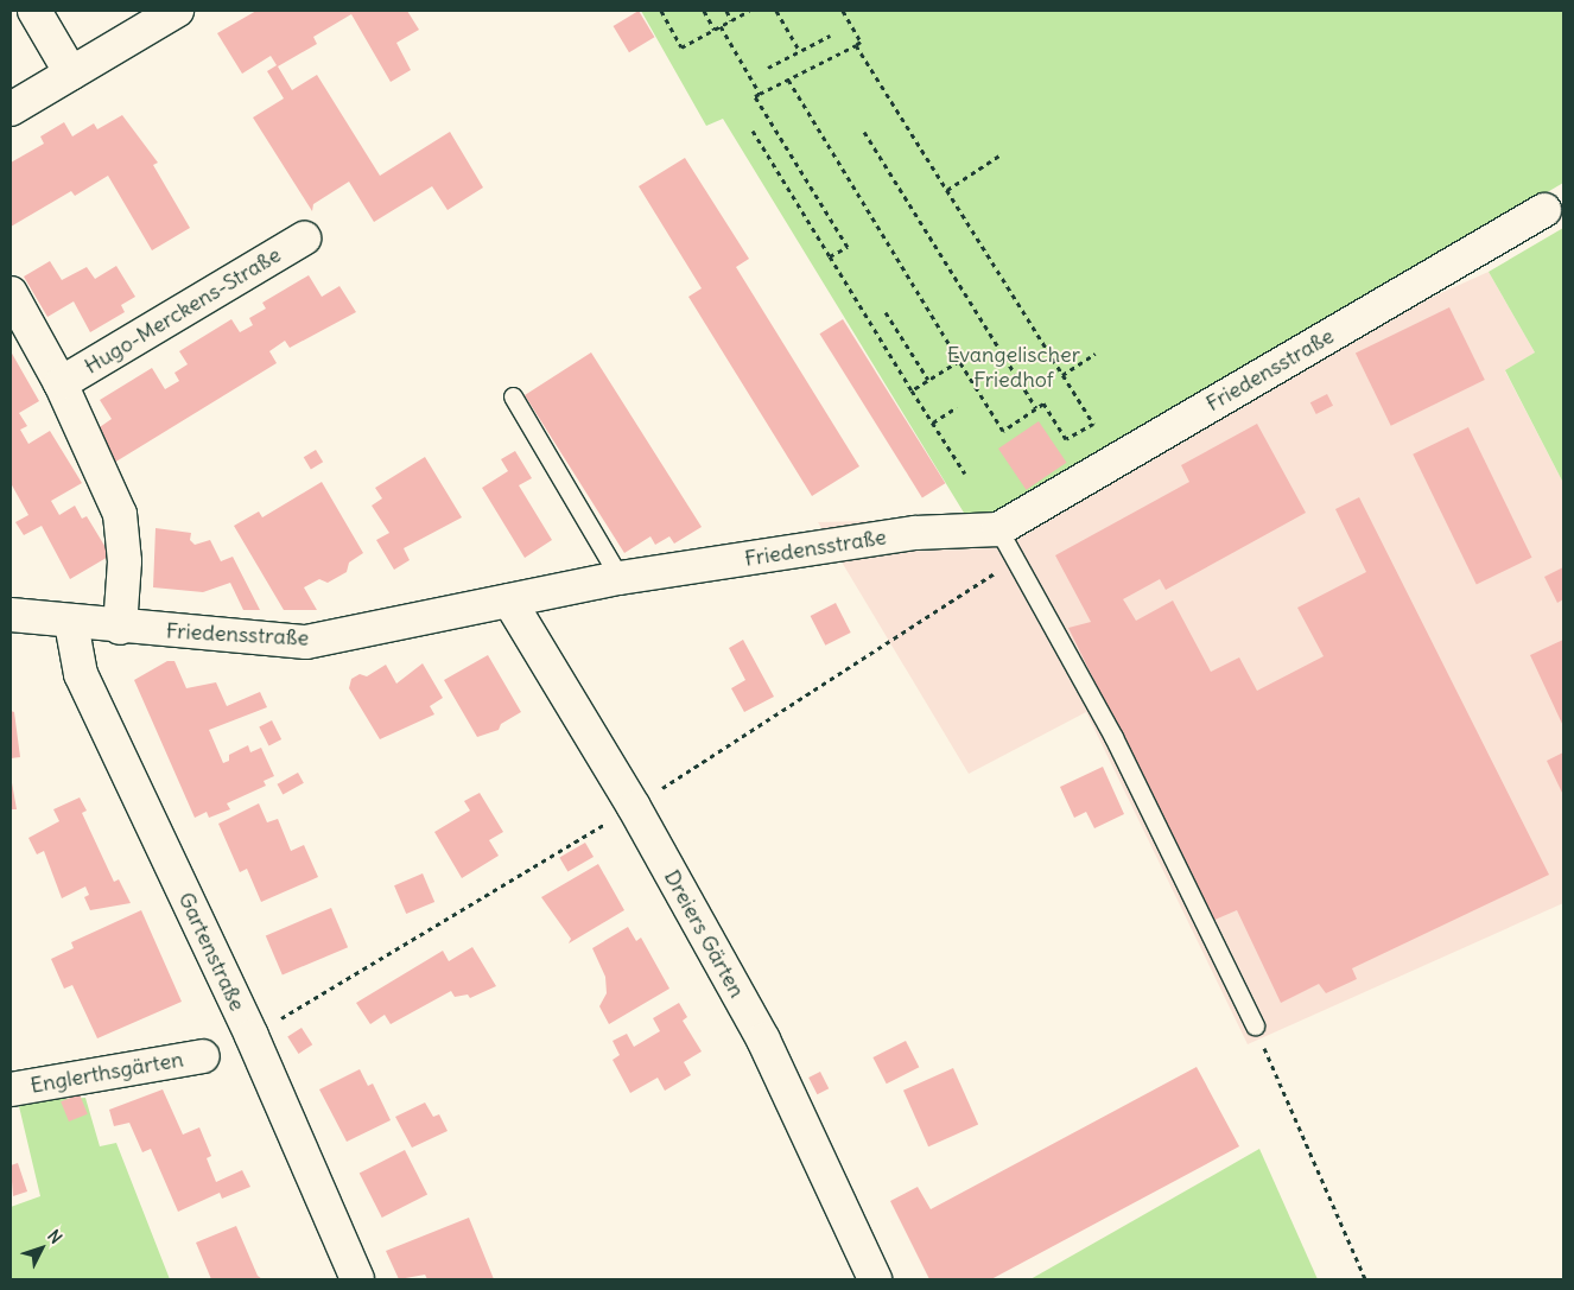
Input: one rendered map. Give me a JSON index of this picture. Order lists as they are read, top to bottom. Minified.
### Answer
{"streets":{"street":["Hugo-Merckens-Straße","Friedensstraße","Dreiers Gärten","Gartenstraße","Englerthsgärten"]},"crossings":[["Hugo-Merckens-Straße","Friedensstraße"],["Friedensstraße","Dreiers Gärten"],["Friedensstraße","Gartenstraße"]],"parks":["Evangelischer Friedhof"],"north":"top right"}
